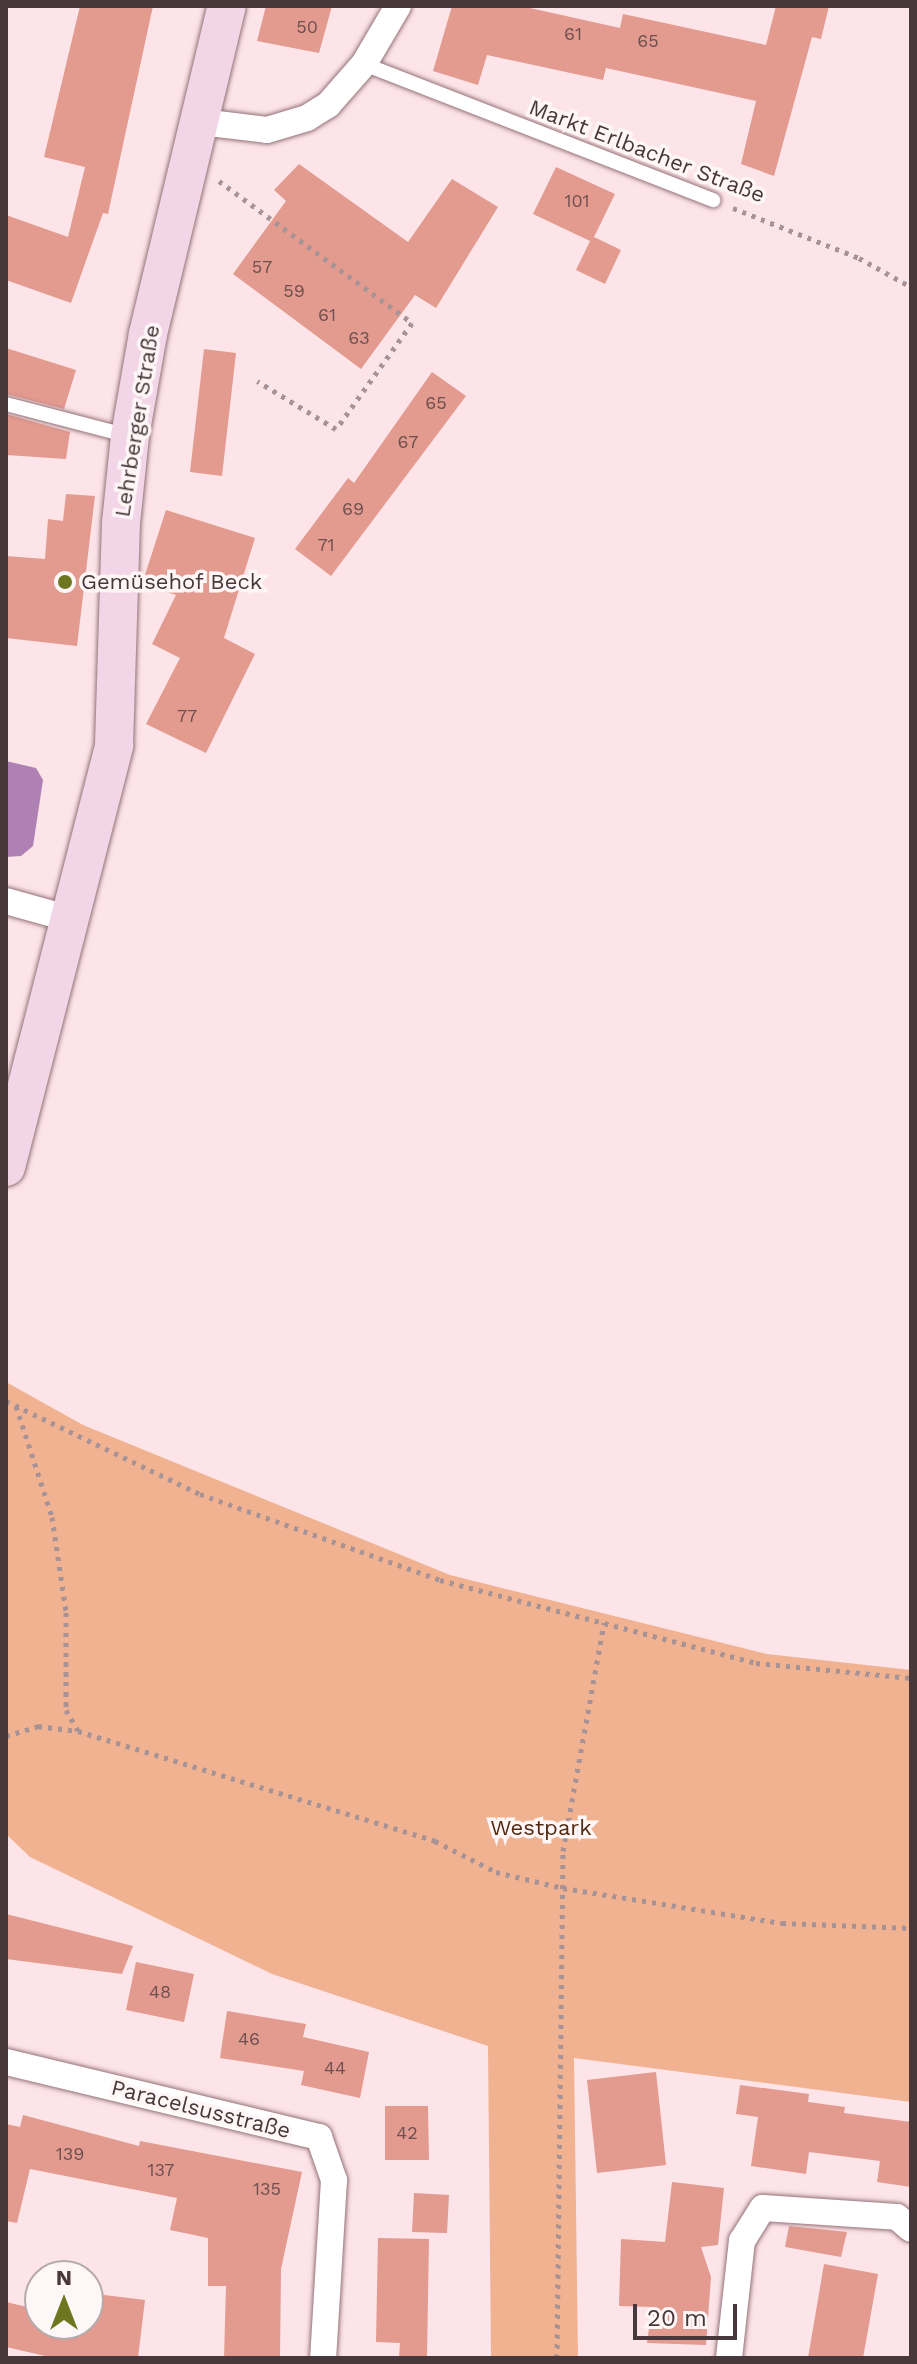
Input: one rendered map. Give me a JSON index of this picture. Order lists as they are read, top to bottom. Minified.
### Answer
{"streets":{"street":["Lehrberger Straße","Paracelsusstraße"],"lane":["Markt Erlbacher Straße"]},"parks":["Westpark"],"places":["Gemüsehof Beck"],"house_numbers":["50","61","65","101","57","59","61","63","65","67","69","71","77","48","46","44","42","139","137","135"],"scale_bar":"20 m","north":"top"}
